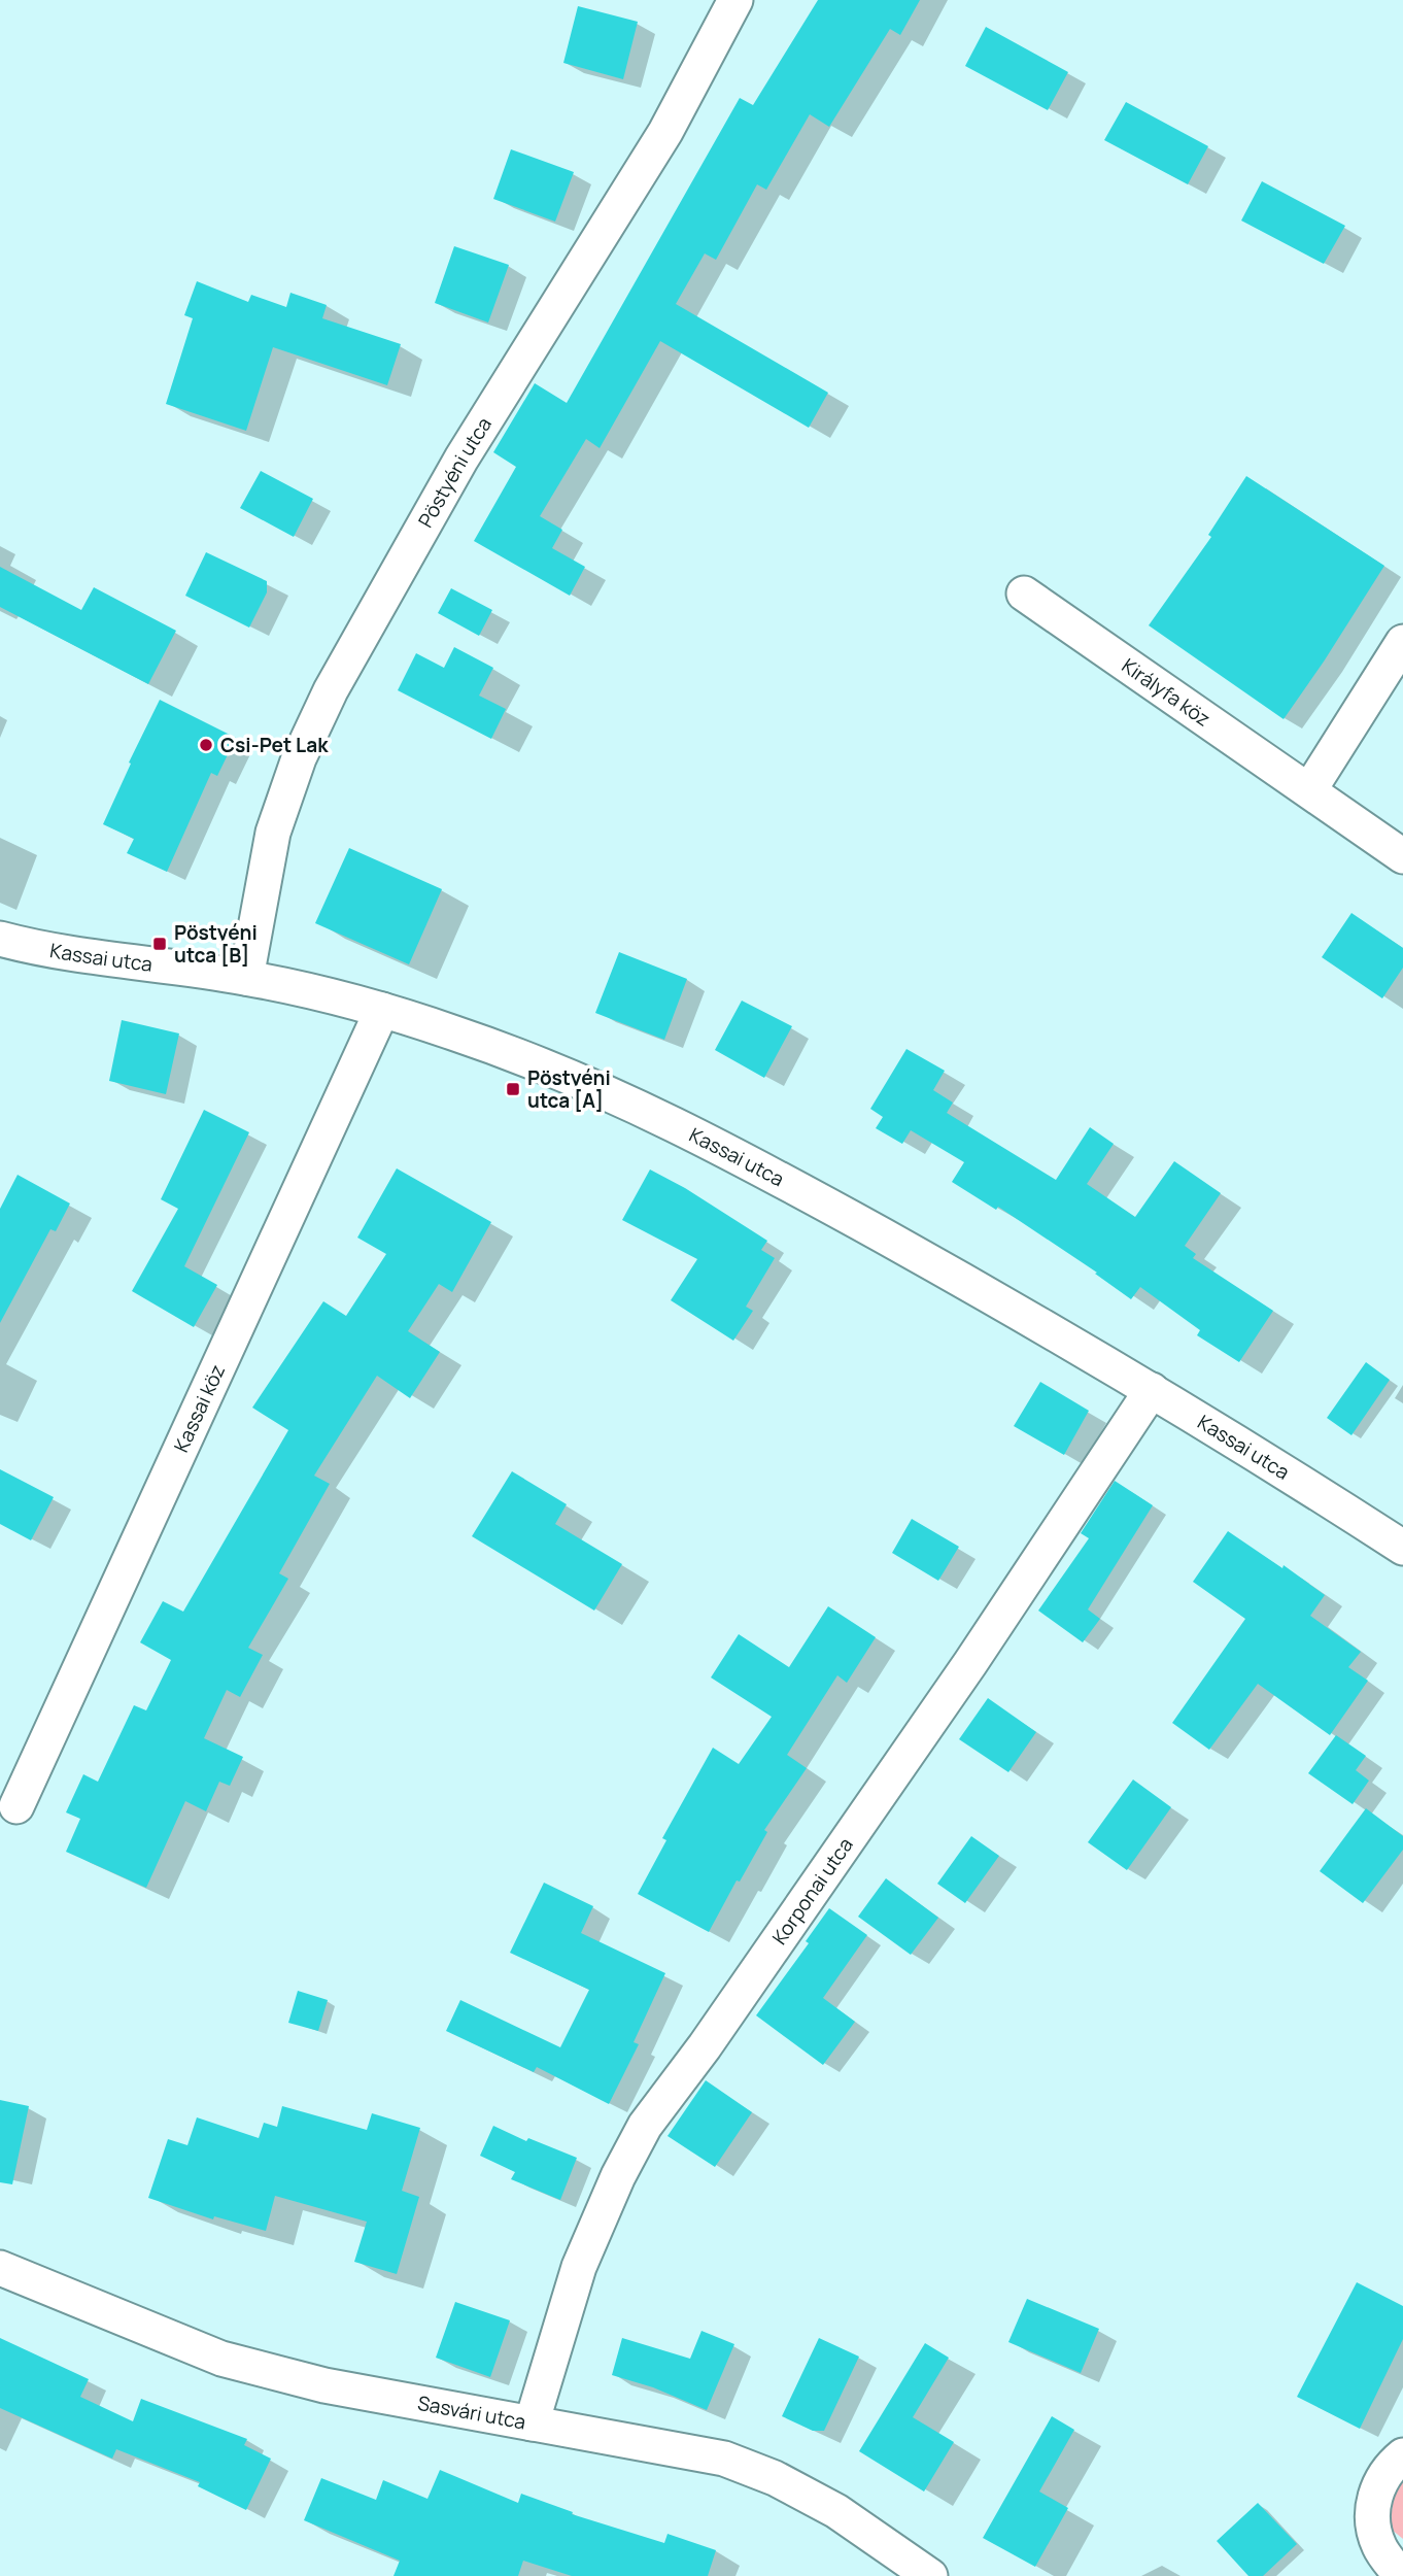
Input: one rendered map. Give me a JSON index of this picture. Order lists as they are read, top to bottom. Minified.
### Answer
{"streets":{"street":["Pöstyéni utca","Királyfa köz","Kassai utca","Kassai köz","Korponai utca","Sasvári utca"]},"crossings":[["Pöstyéni utca","Kassai utca"],["Kassai utca","Kassai köz"],["Kassai utca","Korponai utca"],["Korponai utca","Sasvári utca"]],"places":{"other":["Csi-Pet Lak"],"transit":["Pöstyéni utca [B]","Pöstyéni utca [A]"]}}
